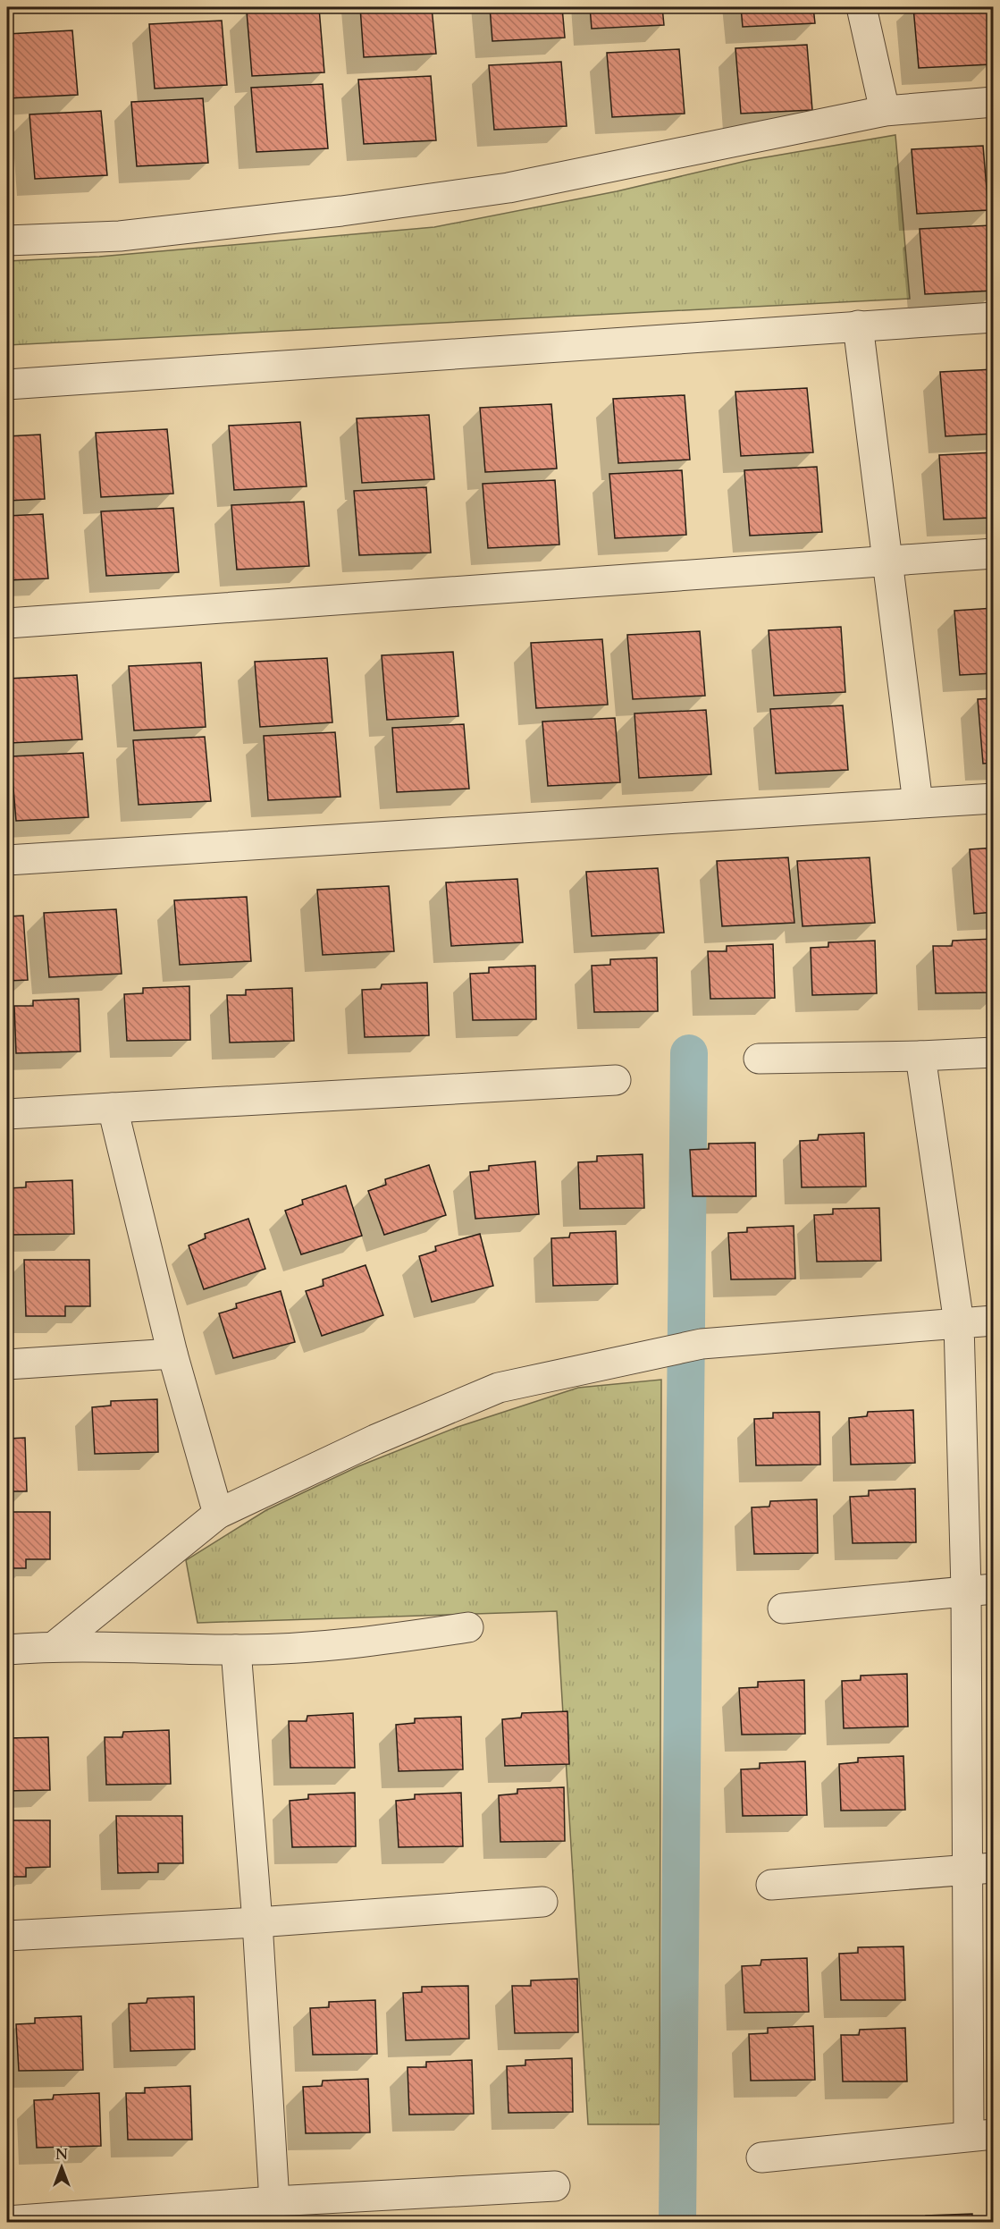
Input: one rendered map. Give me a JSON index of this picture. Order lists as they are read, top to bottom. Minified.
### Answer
{"north":"top"}
